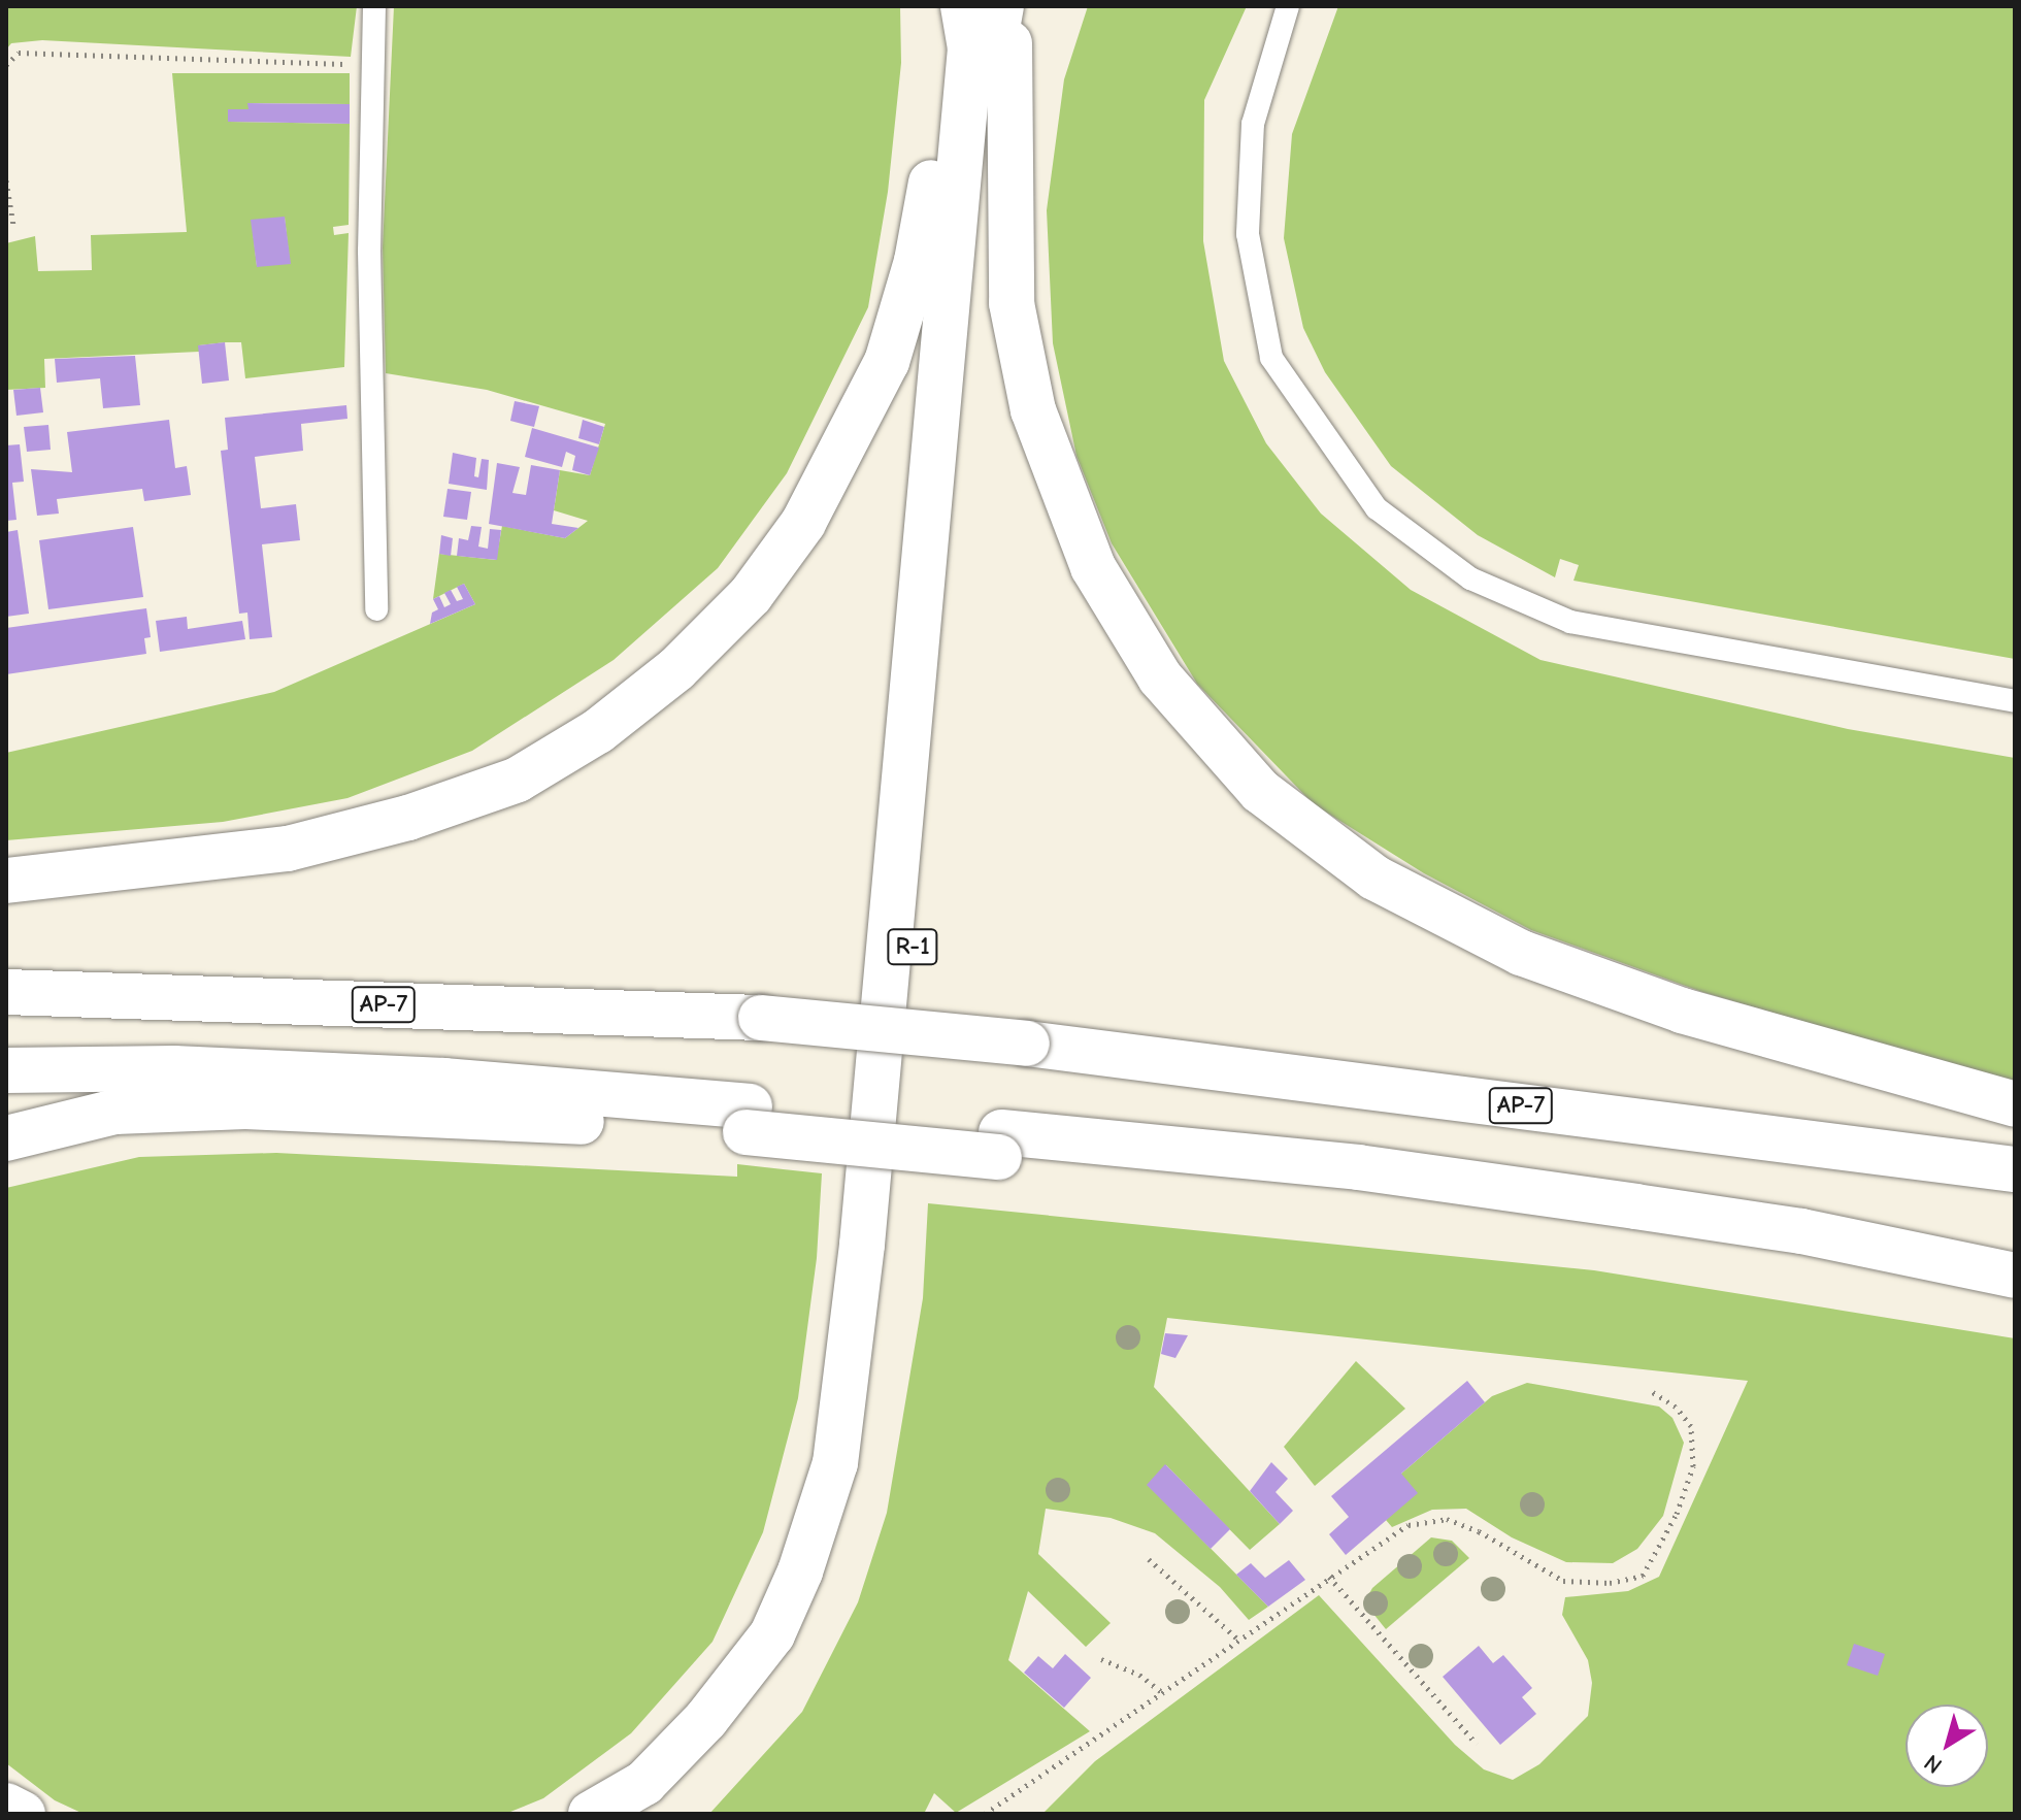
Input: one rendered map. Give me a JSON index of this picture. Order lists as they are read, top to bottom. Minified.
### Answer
{"streets":{"highway":["R-1","AP-7"]},"north":"bottom left"}
